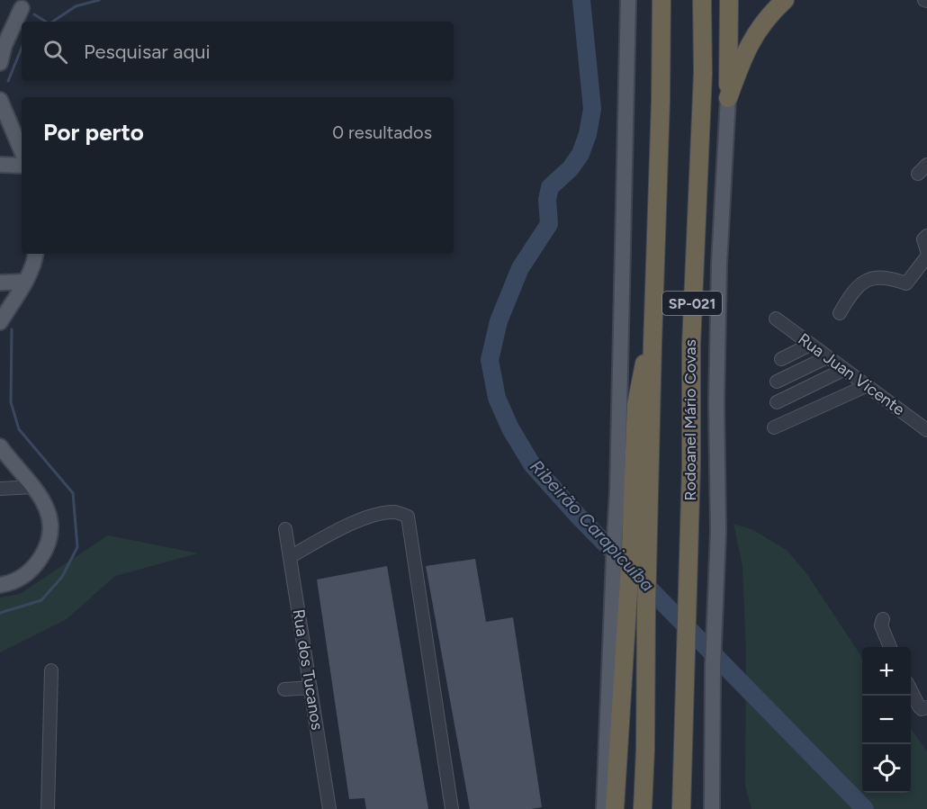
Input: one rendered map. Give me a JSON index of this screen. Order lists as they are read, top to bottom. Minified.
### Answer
{"streets":{"highway":["SP-021","Rodoanel Mário Covas"],"street":["Rua Juan Vicente","Rua dos Tucanos"]},"water":["Ribeirão Carapicuíba"],"page":{"search":"Pesquisar aqui","heading":["Por perto","0 resultados"],"map_buttons":["+","−"]}}
